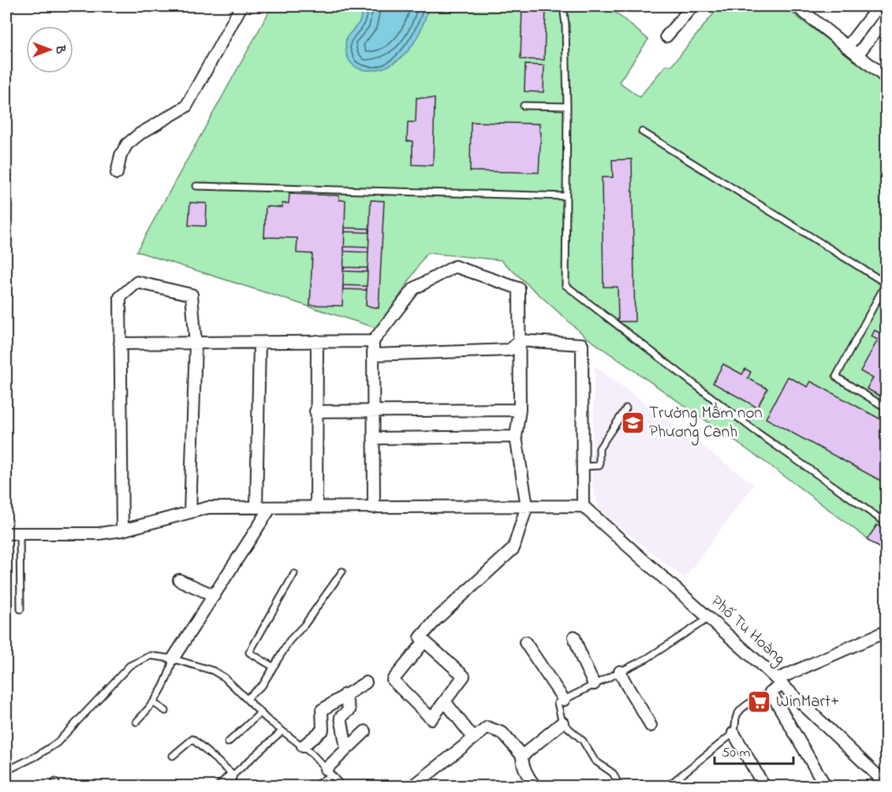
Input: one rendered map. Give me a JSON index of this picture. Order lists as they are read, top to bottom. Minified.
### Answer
{"streets":{"street":["Phố Tu Hoàng"]},"places":{"school or university":["Trường Mầm non Phương Canh"],"supermarket":["WinMart+"]},"scale_bar":"50 m","north":"right"}
